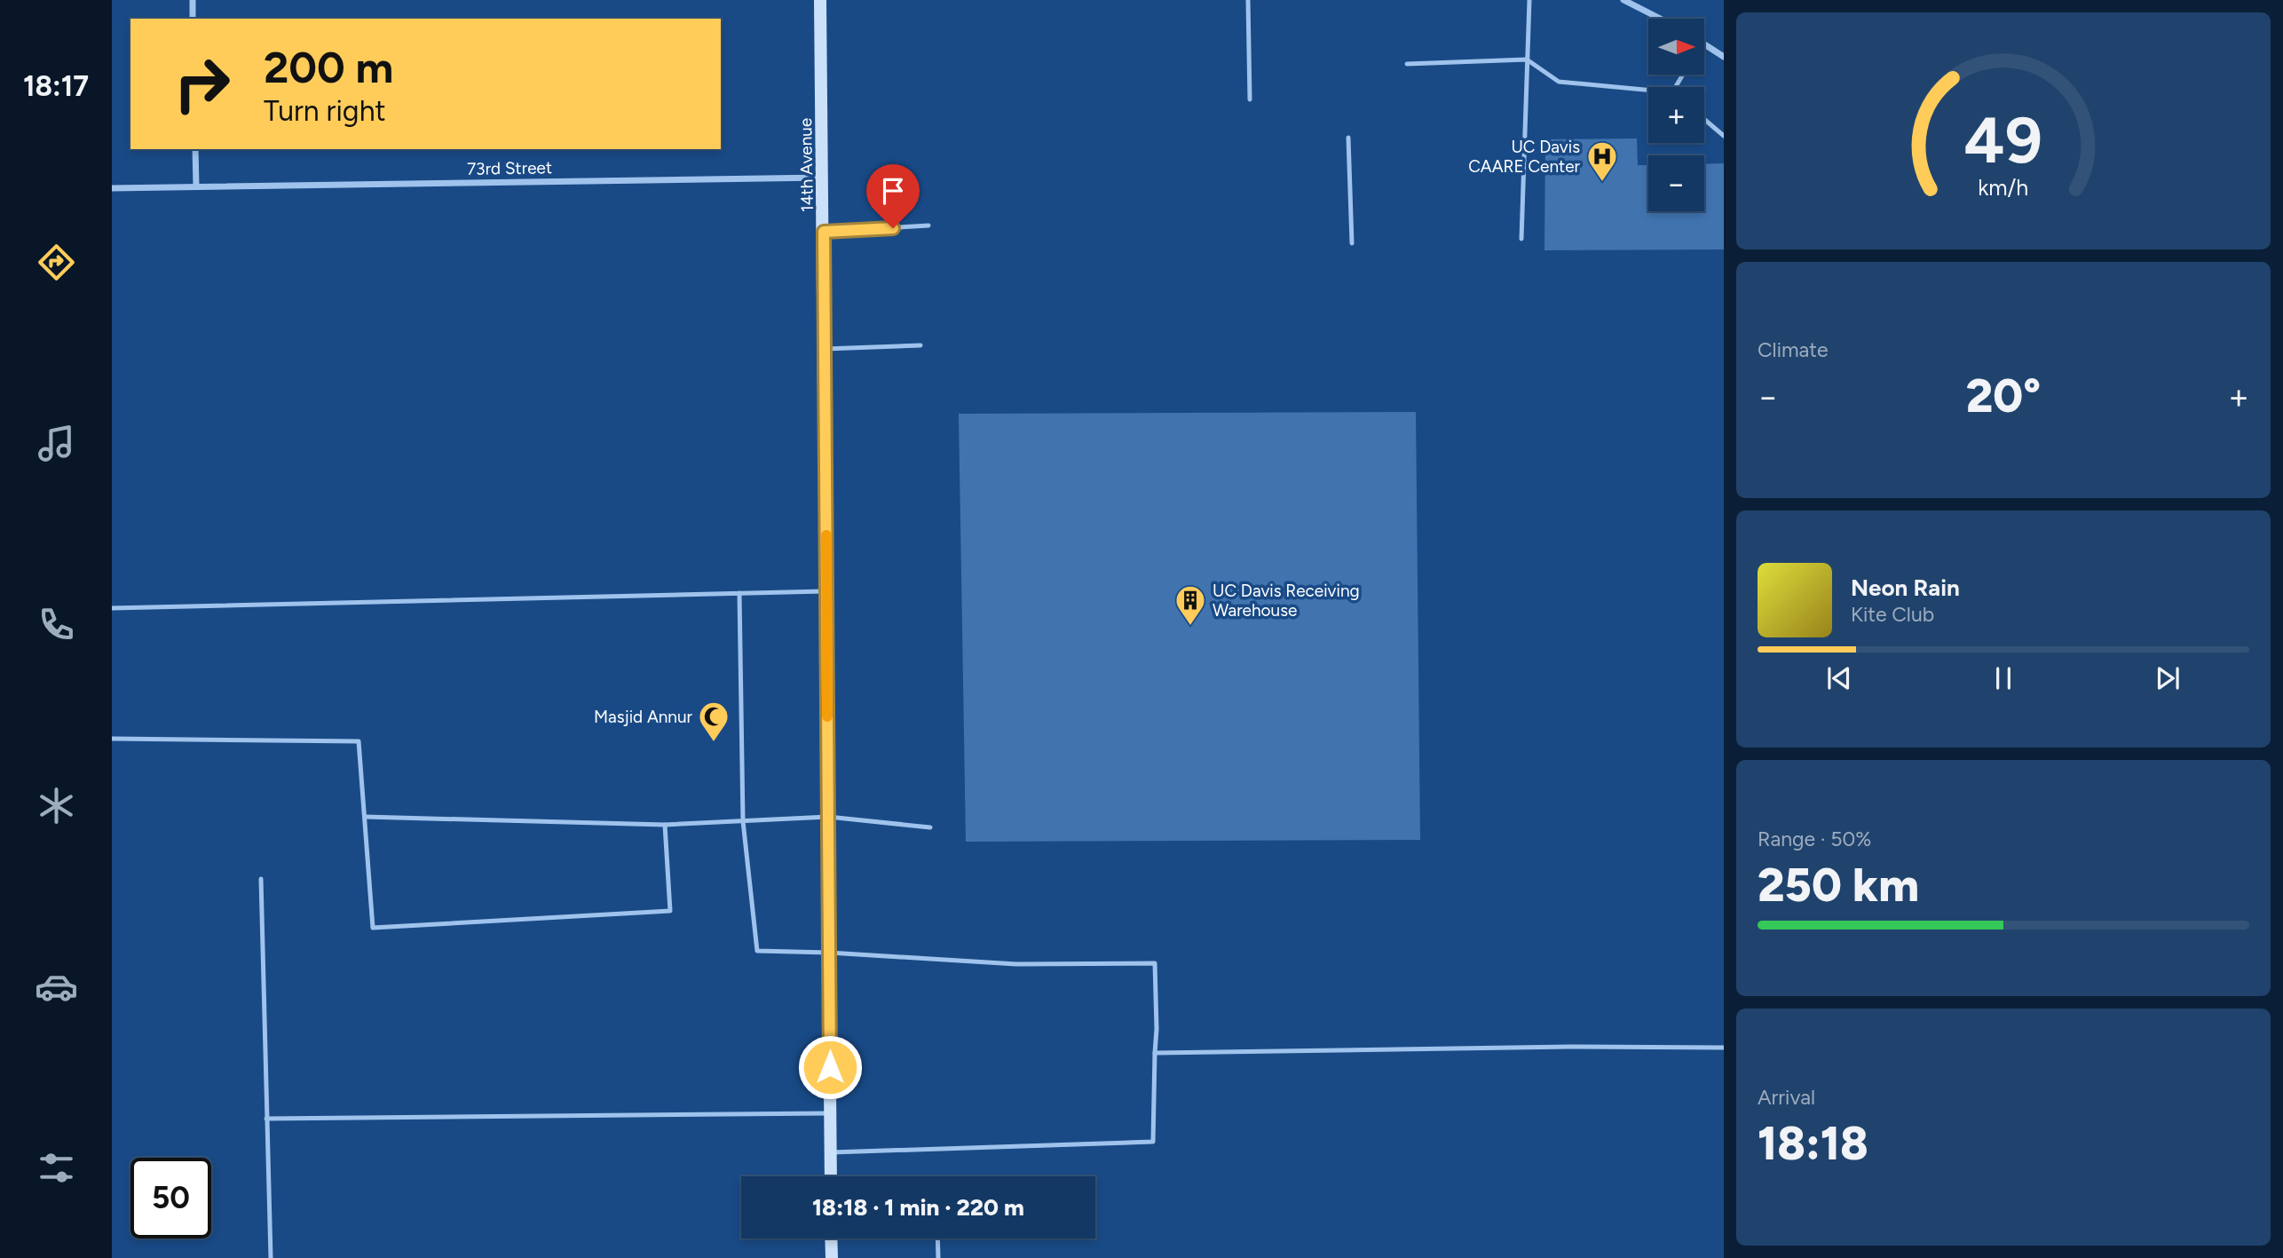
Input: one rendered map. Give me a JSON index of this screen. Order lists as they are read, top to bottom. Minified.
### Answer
{"streets":{"main road":["14th Avenue"],"street":["73rd Street"]},"crossings":[["14th Avenue","73rd Street"]],"places":{"hospital":["UC Davis CAARE Center"],"building":["UC Davis Receiving Warehouse"],"mosque":["Masjid Annur"]},"north":"right","page":{"tabs":"18:17","map_buttons":["+","−"],"turn":["200 m","Turn right"],"tile":["Climate",["Range · 50%","250 km"],["Arrival","18:18"]],"heat":["−","20°","+"],"song":["Neon Rain","Kite Club"],"limit":"50","trip":"18:18 · 1 min · 220 m","gauge":["49","km/h"]}}
